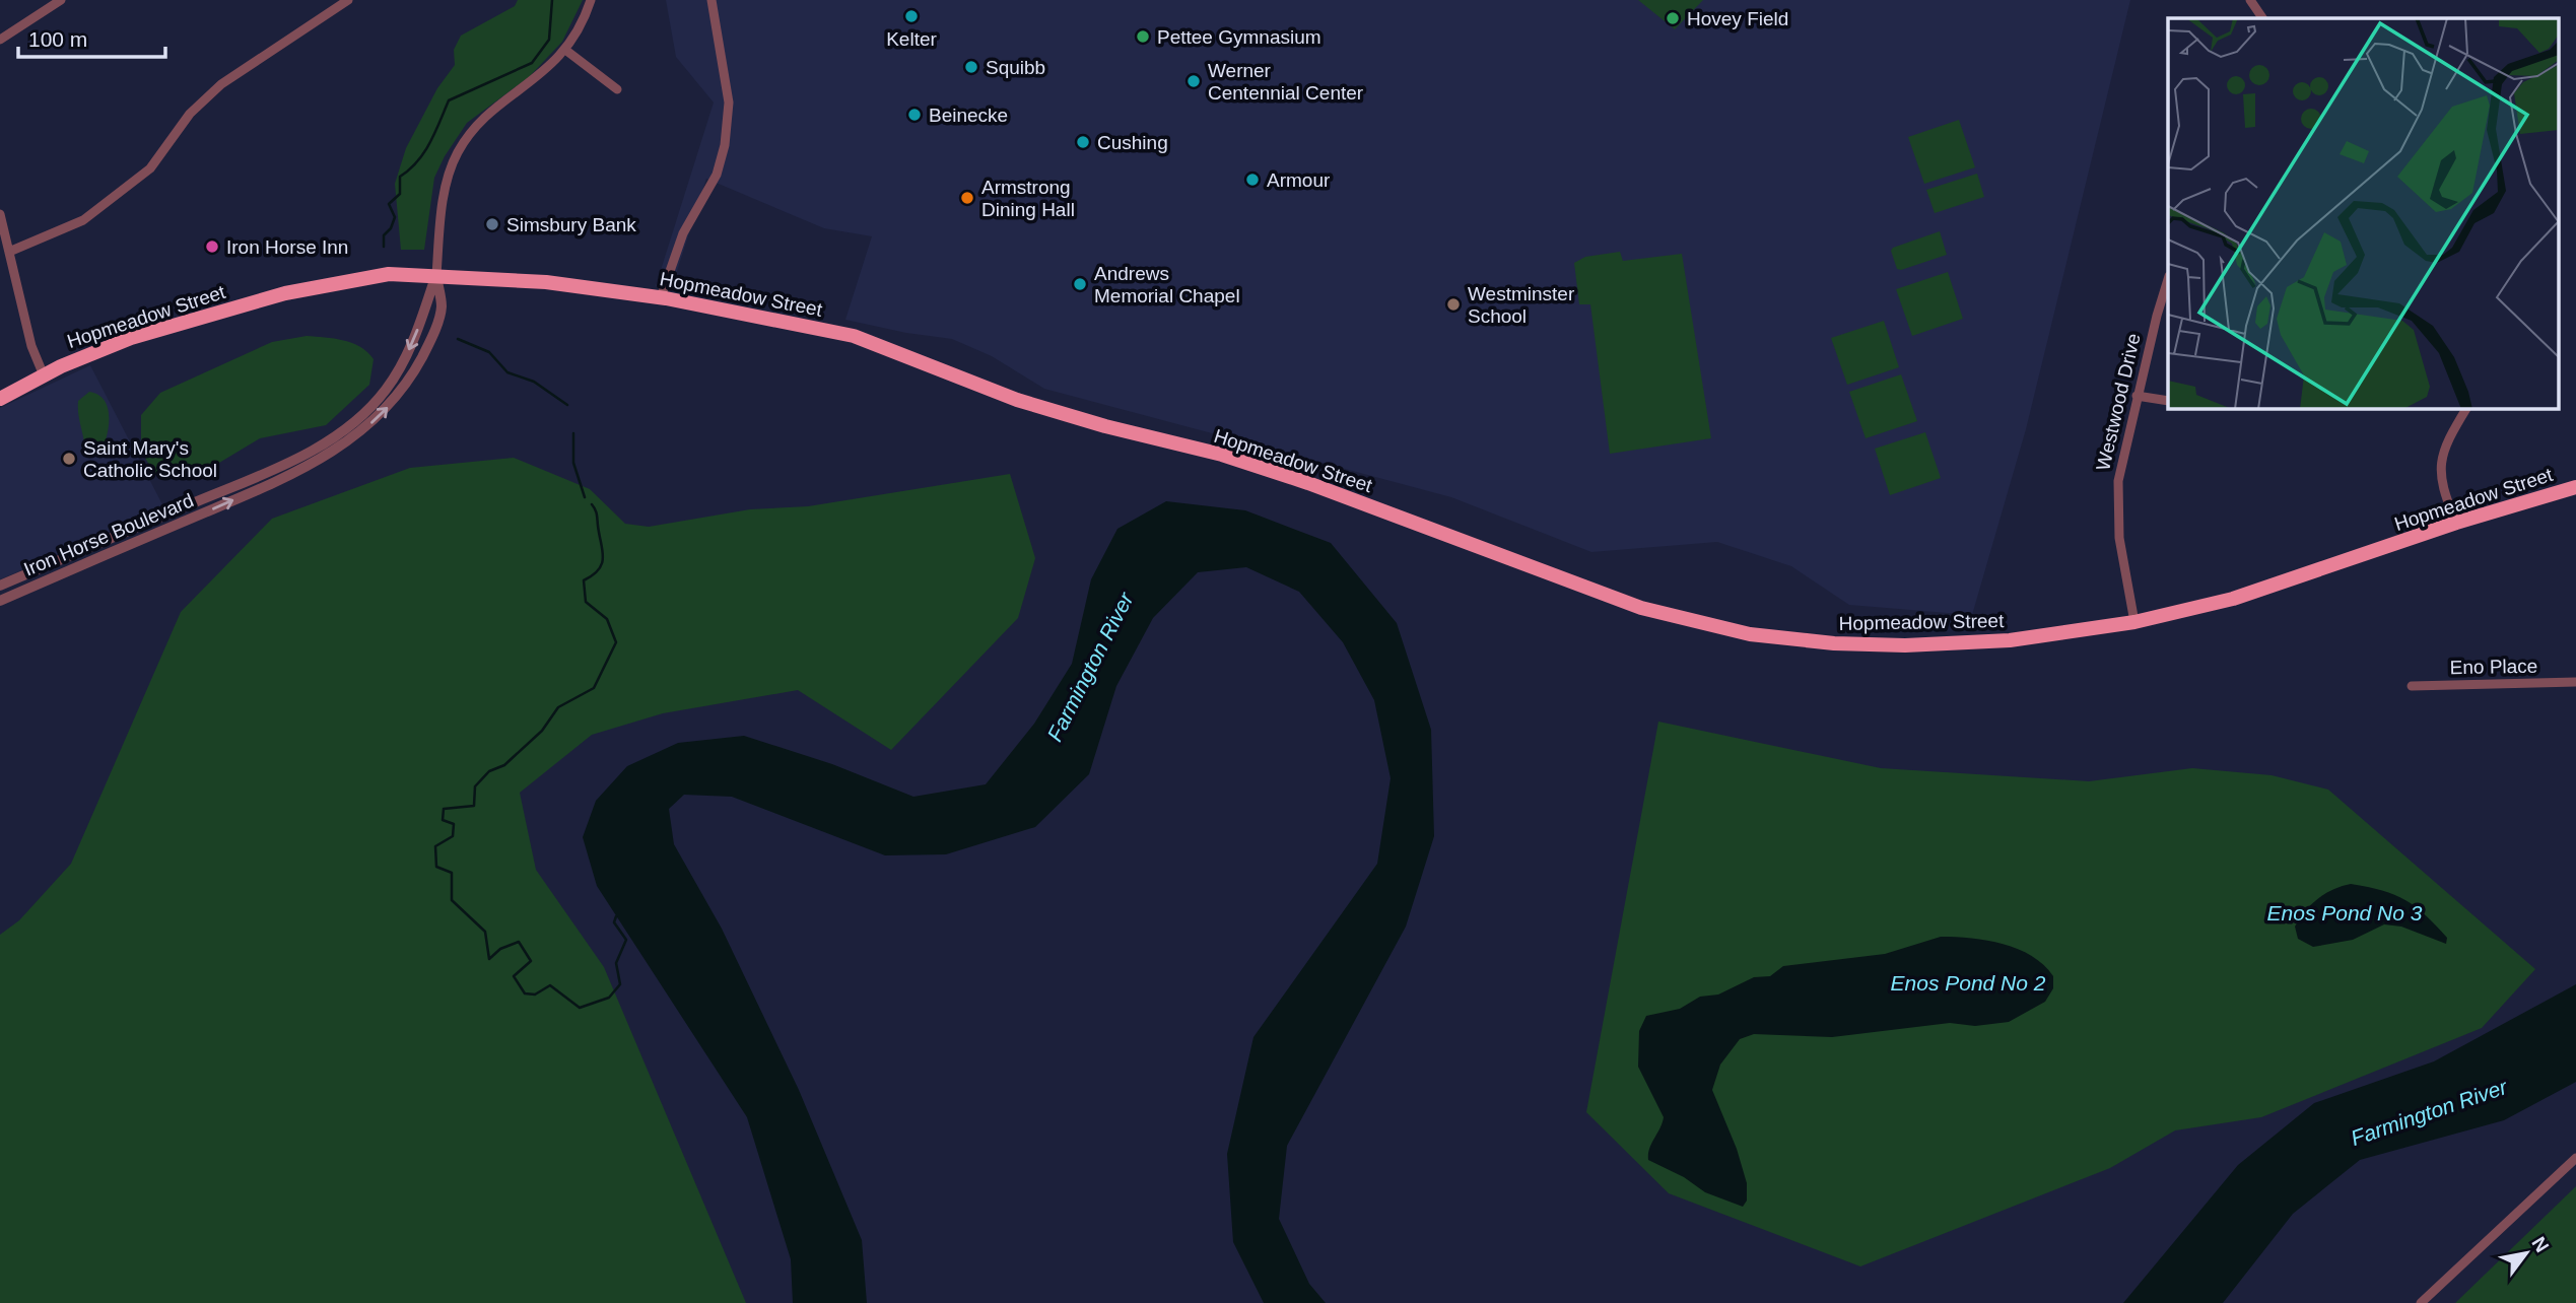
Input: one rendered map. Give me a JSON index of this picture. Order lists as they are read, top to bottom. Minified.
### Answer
{"streets":{"highway":["Hopmeadow Street"],"street":["Westwood Drive","Iron Horse Boulevard","Eno Place"]},"crossings":[["Hopmeadow Street","Westwood Drive"],["Hopmeadow Street","Iron Horse Boulevard"]],"water":["Farmington River","Enos Pond No 3","Enos Pond No 2"],"places":["Kelter","Hovey Field","Pettee Gymnasium","Squibb","Werner Centennial Center","Beinecke","Cushing","Armour","Armstrong Dining Hall","Simsbury Bank","Iron Horse Inn","Andrews Memorial Chapel","Westminster School","Saint Mary's Catholic School"],"scale_bar":"100 m","north":"top right"}
